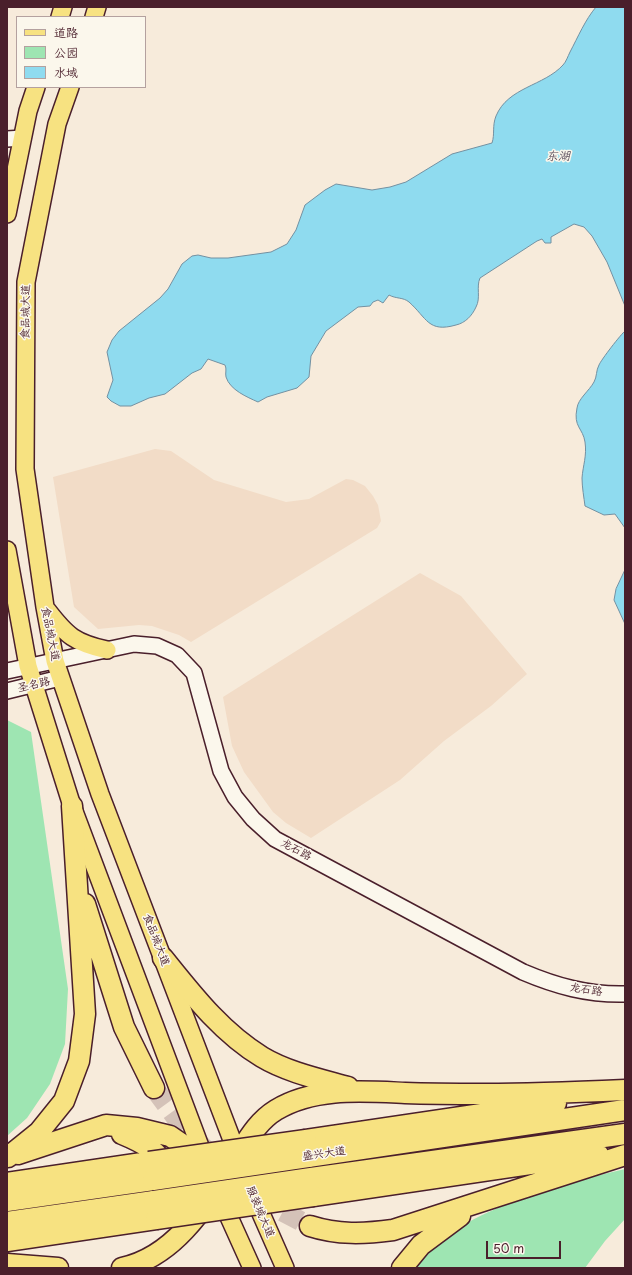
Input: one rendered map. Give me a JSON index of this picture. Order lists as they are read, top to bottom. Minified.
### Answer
{"streets":{"highway":["盛兴大道"],"main road":["食品城大道","服装城大道"],"street":["圣名路","龙石路"]},"crossings":[["食品城大道","圣名路"],["食品城大道","龙石路"],["食品城大道","服装城大道"],["圣名路","龙石路"]],"water":["东湖"],"legend":["道路","公园","水域"],"scale_bar":"50 m"}
